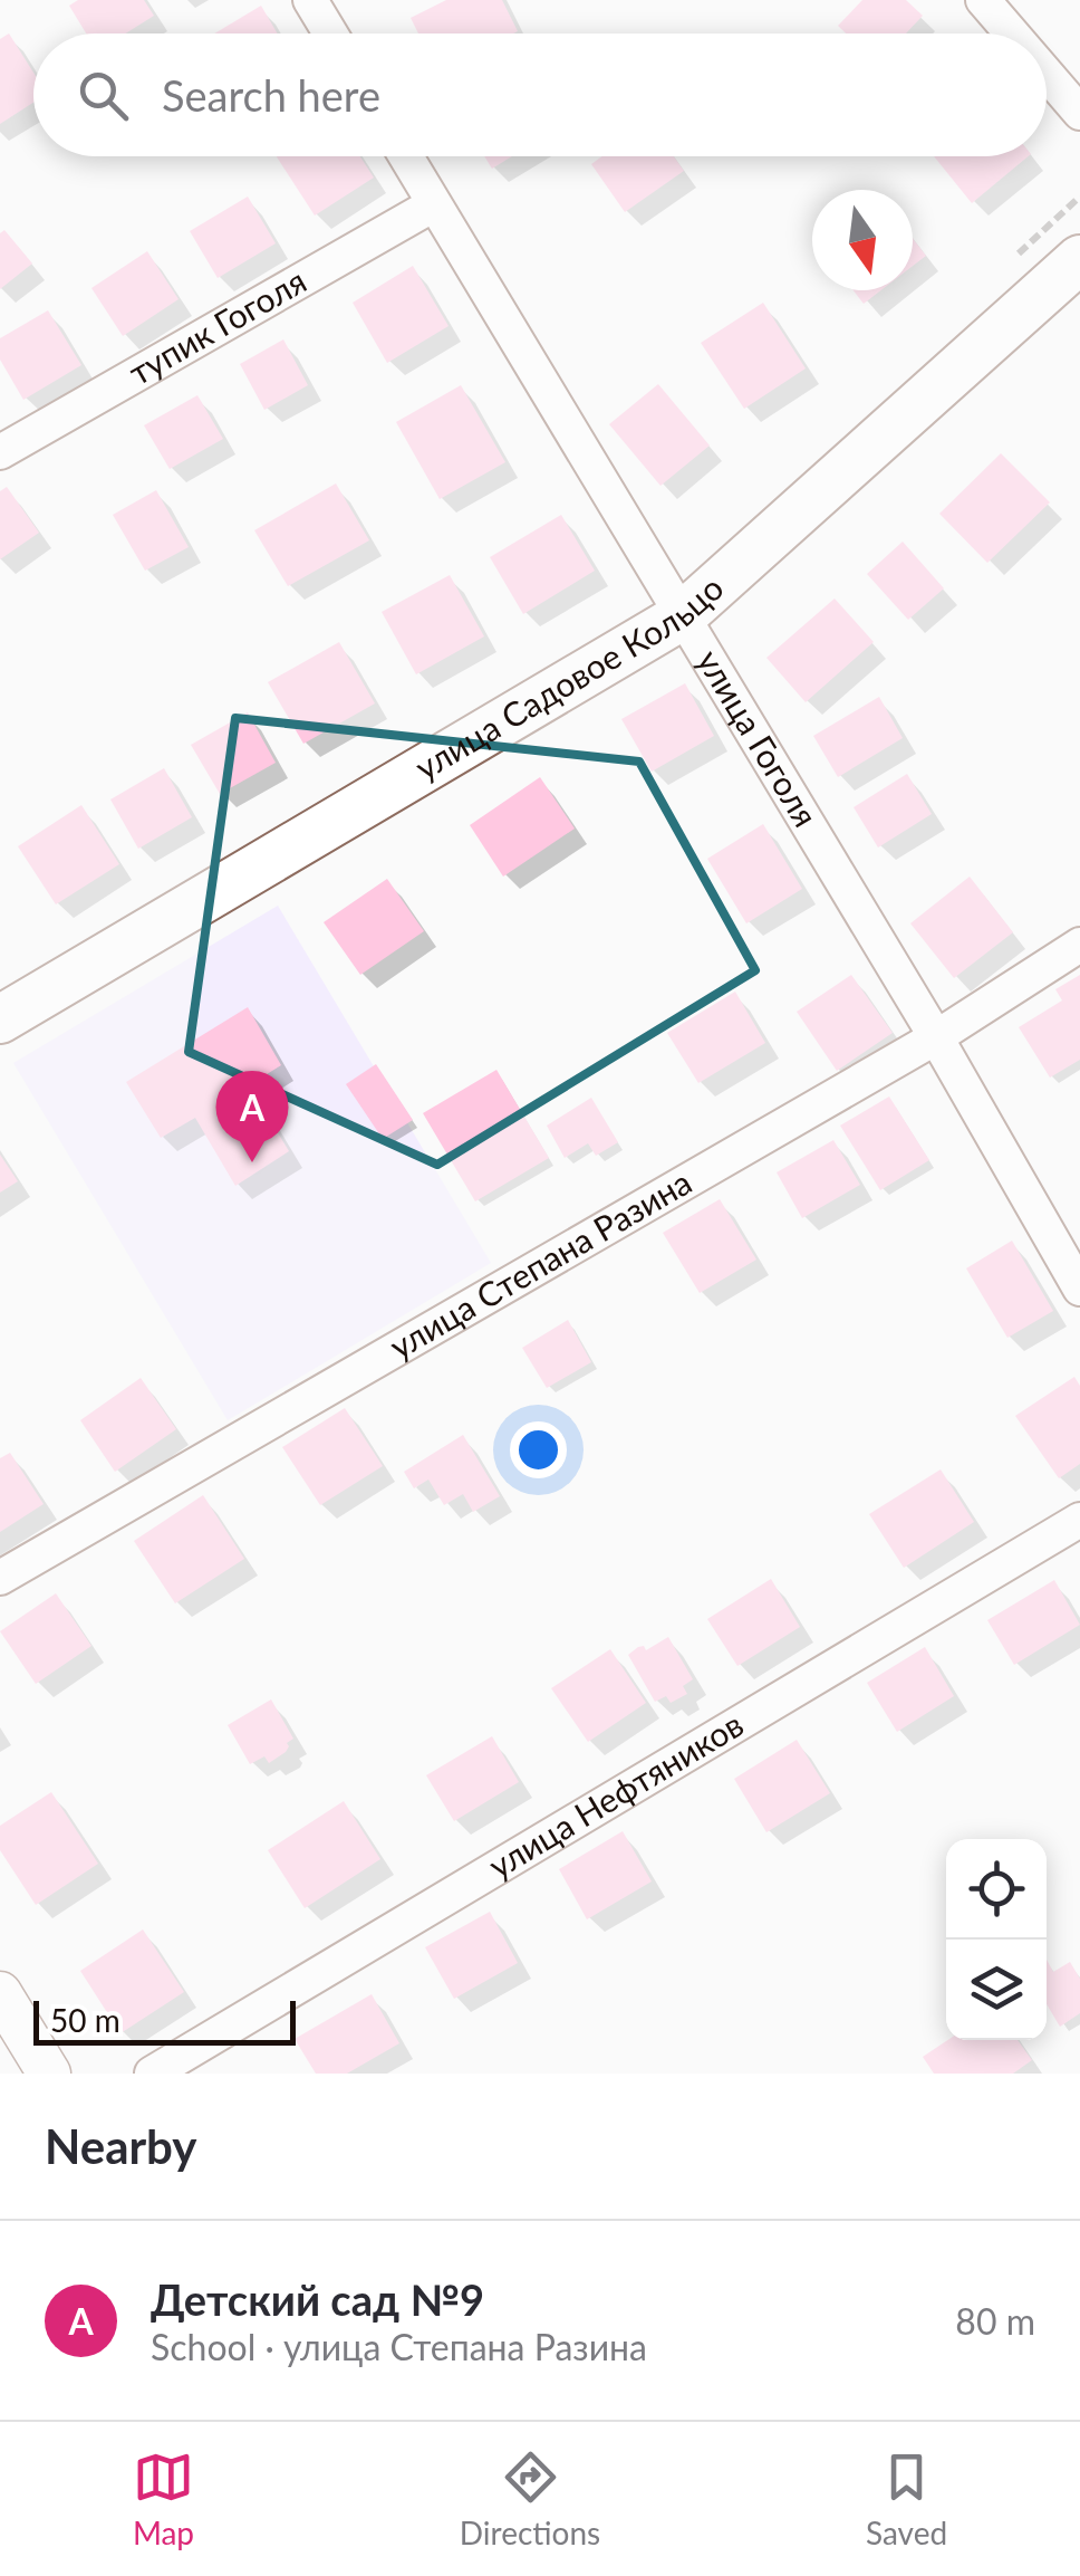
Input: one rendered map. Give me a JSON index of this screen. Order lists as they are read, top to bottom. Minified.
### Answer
{"streets":{"main road":["улица Садовое Кольцо"],"street":["тупик Гоголя","улица Гоголя","улица Степана Разина","улица Нефтяников"]},"crossings":[["тупик Гоголя","улица Гоголя"],["улица Садовое Кольцо","улица Гоголя"],["улица Гоголя","улица Степана Разина"]],"scale_bar":"50 m","north":"bottom","page":{"search":"Search here","pins":"A","scale":"50 m","heading":"Nearby","list":[{"mark":"A","name":"Детский сад №9","note":"School · улица Степана Разина","value":"80 m"}],"nav":["Map","Directions","Saved"]}}
